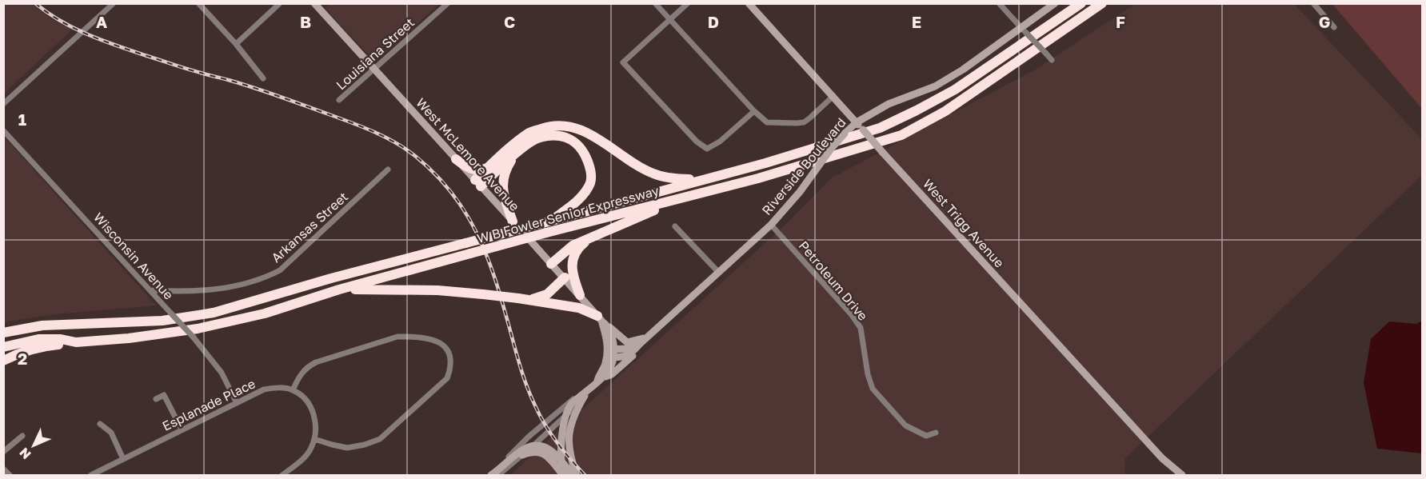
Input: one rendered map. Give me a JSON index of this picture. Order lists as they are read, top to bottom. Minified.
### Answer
{"streets":{"highway":["W B Fowler Senior Expressway"],"street":["Louisiana Street","West McLemore Avenue","Riverside Boulevard","West Trigg Avenue","Arkansas Street","Wisconsin Avenue","Petroleum Drive","Esplanade Place"]},"crossings":[["Louisiana Street","West McLemore Avenue"],["West McLemore Avenue","Riverside Boulevard"],["Riverside Boulevard","West Trigg Avenue"],["Riverside Boulevard","Petroleum Drive"],["Arkansas Street","Wisconsin Avenue"],["Wisconsin Avenue","Esplanade Place"]],"north":"bottom left","grid":{"columns":["A","B","C","D","E","F","G"],"rows":["1","2"]}}
